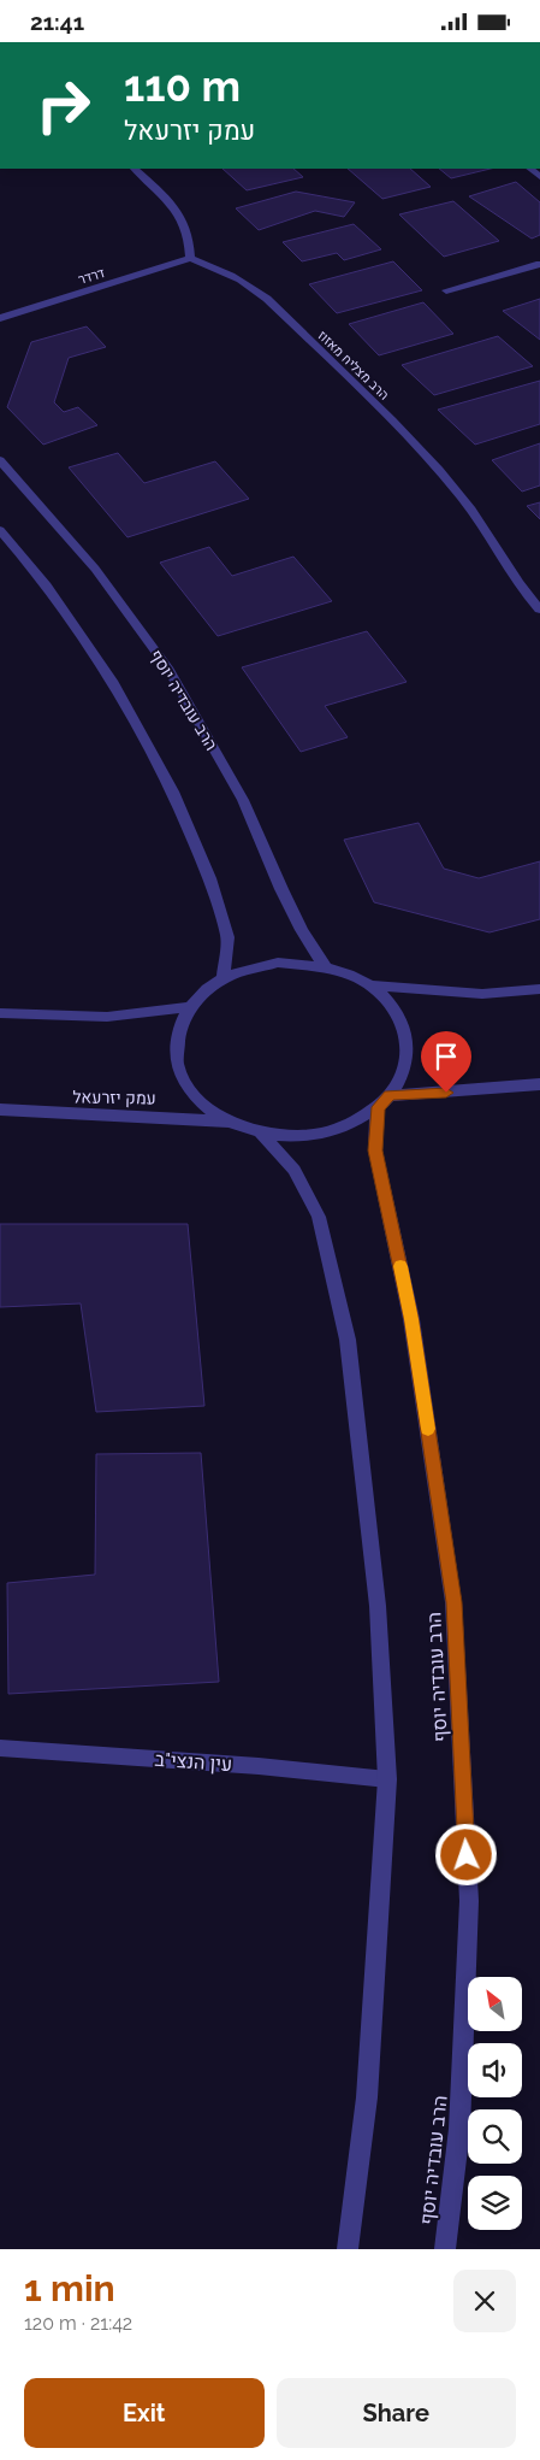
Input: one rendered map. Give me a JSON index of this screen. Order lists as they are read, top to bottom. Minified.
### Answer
{"streets":{"street":["דרדר","הרב מצליח מאזוז","הרב עובדיה יוסף","עמק יזרעאל","עין הנצי\"ב"]},"crossings":[["דרדר","הרב מצליח מאזוז"],["הרב עובדיה יוסף","עמק יזרעאל"]],"north":"top left","page":{"status":"21:41","turn":["110 m","עמק יזרעאל"],"heading":["1 min","120 m · 21:42"],"buttons":["Exit","Share"]}}
